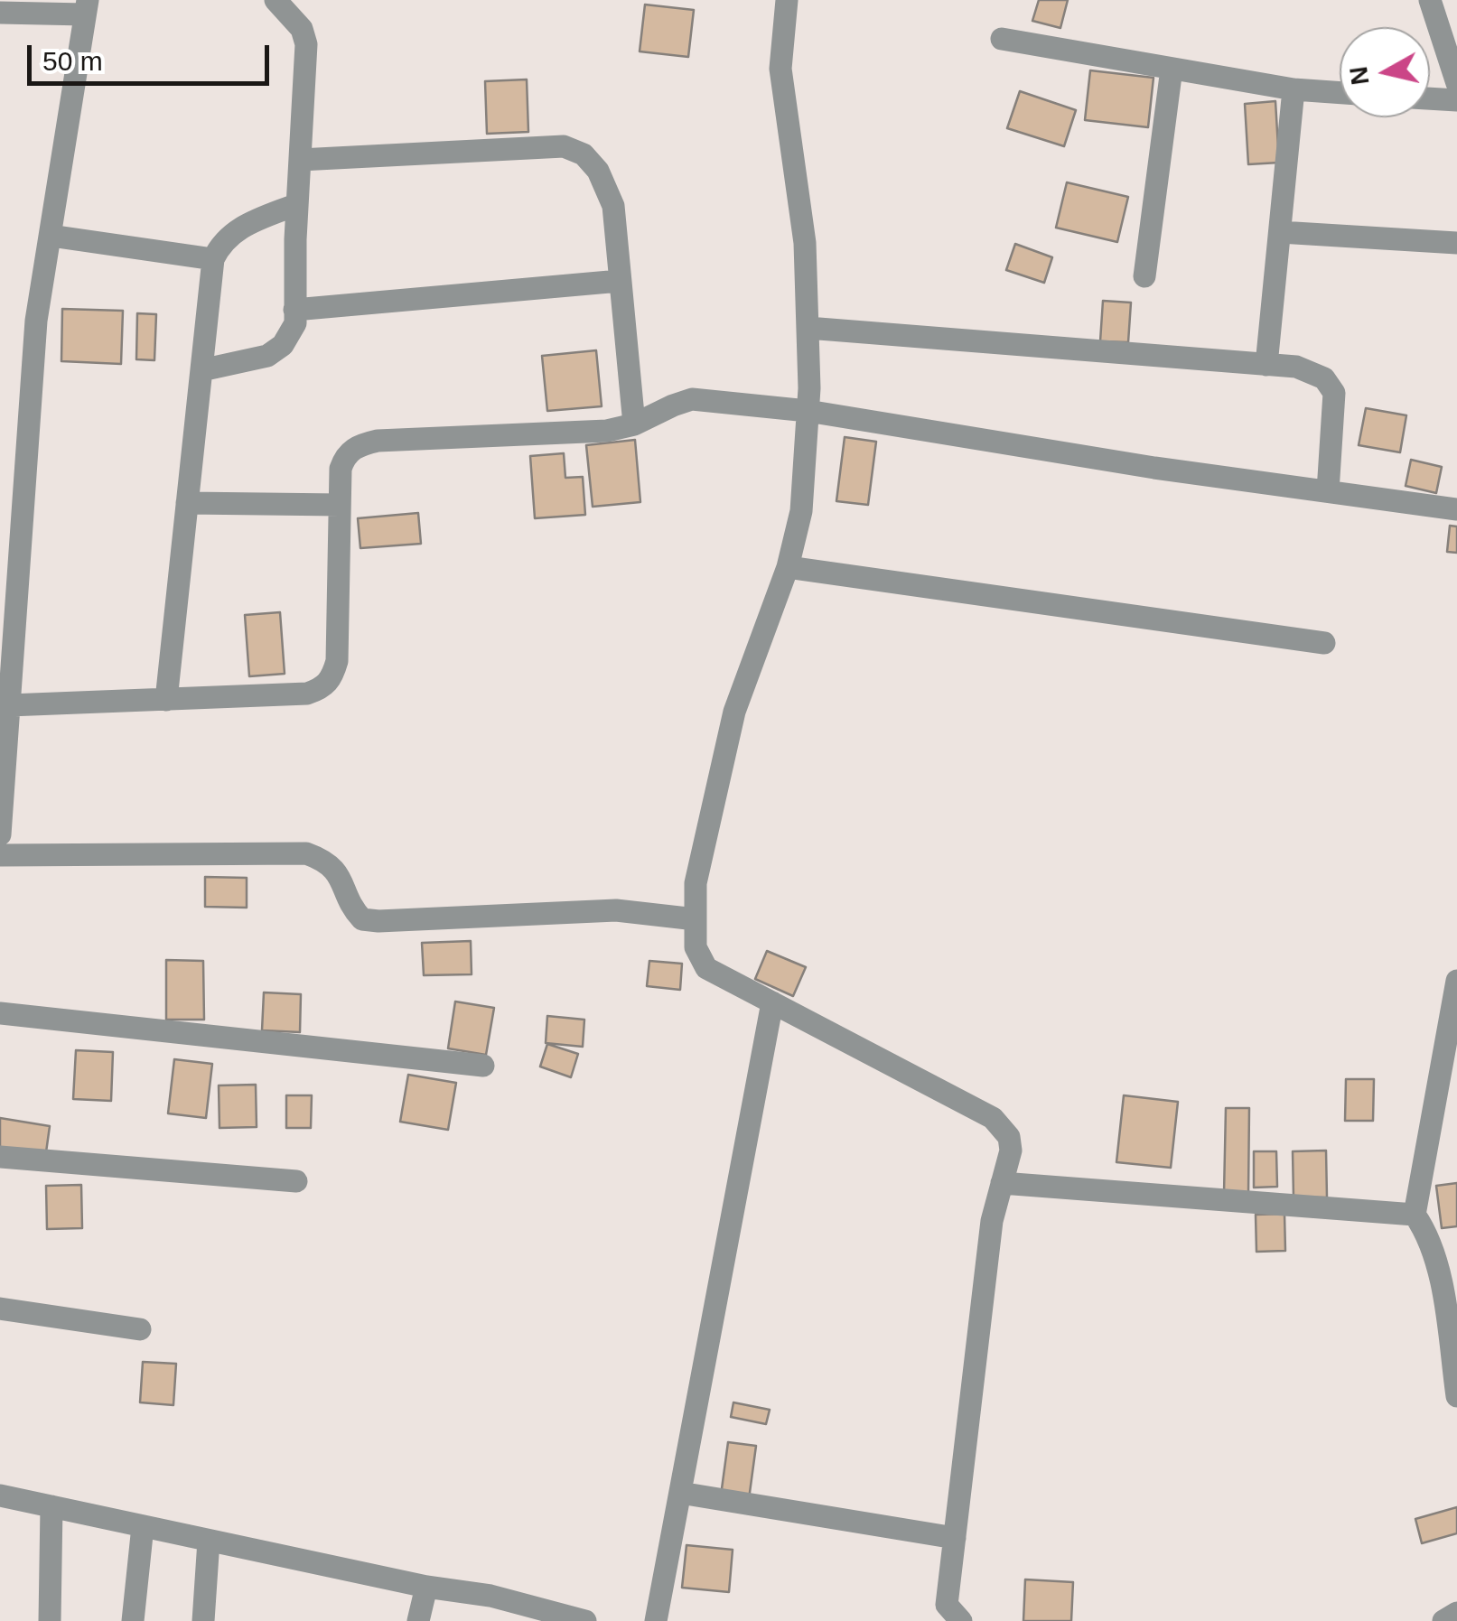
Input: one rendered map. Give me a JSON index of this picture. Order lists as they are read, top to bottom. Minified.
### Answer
{"scale_bar":"50 m","north":"left"}
